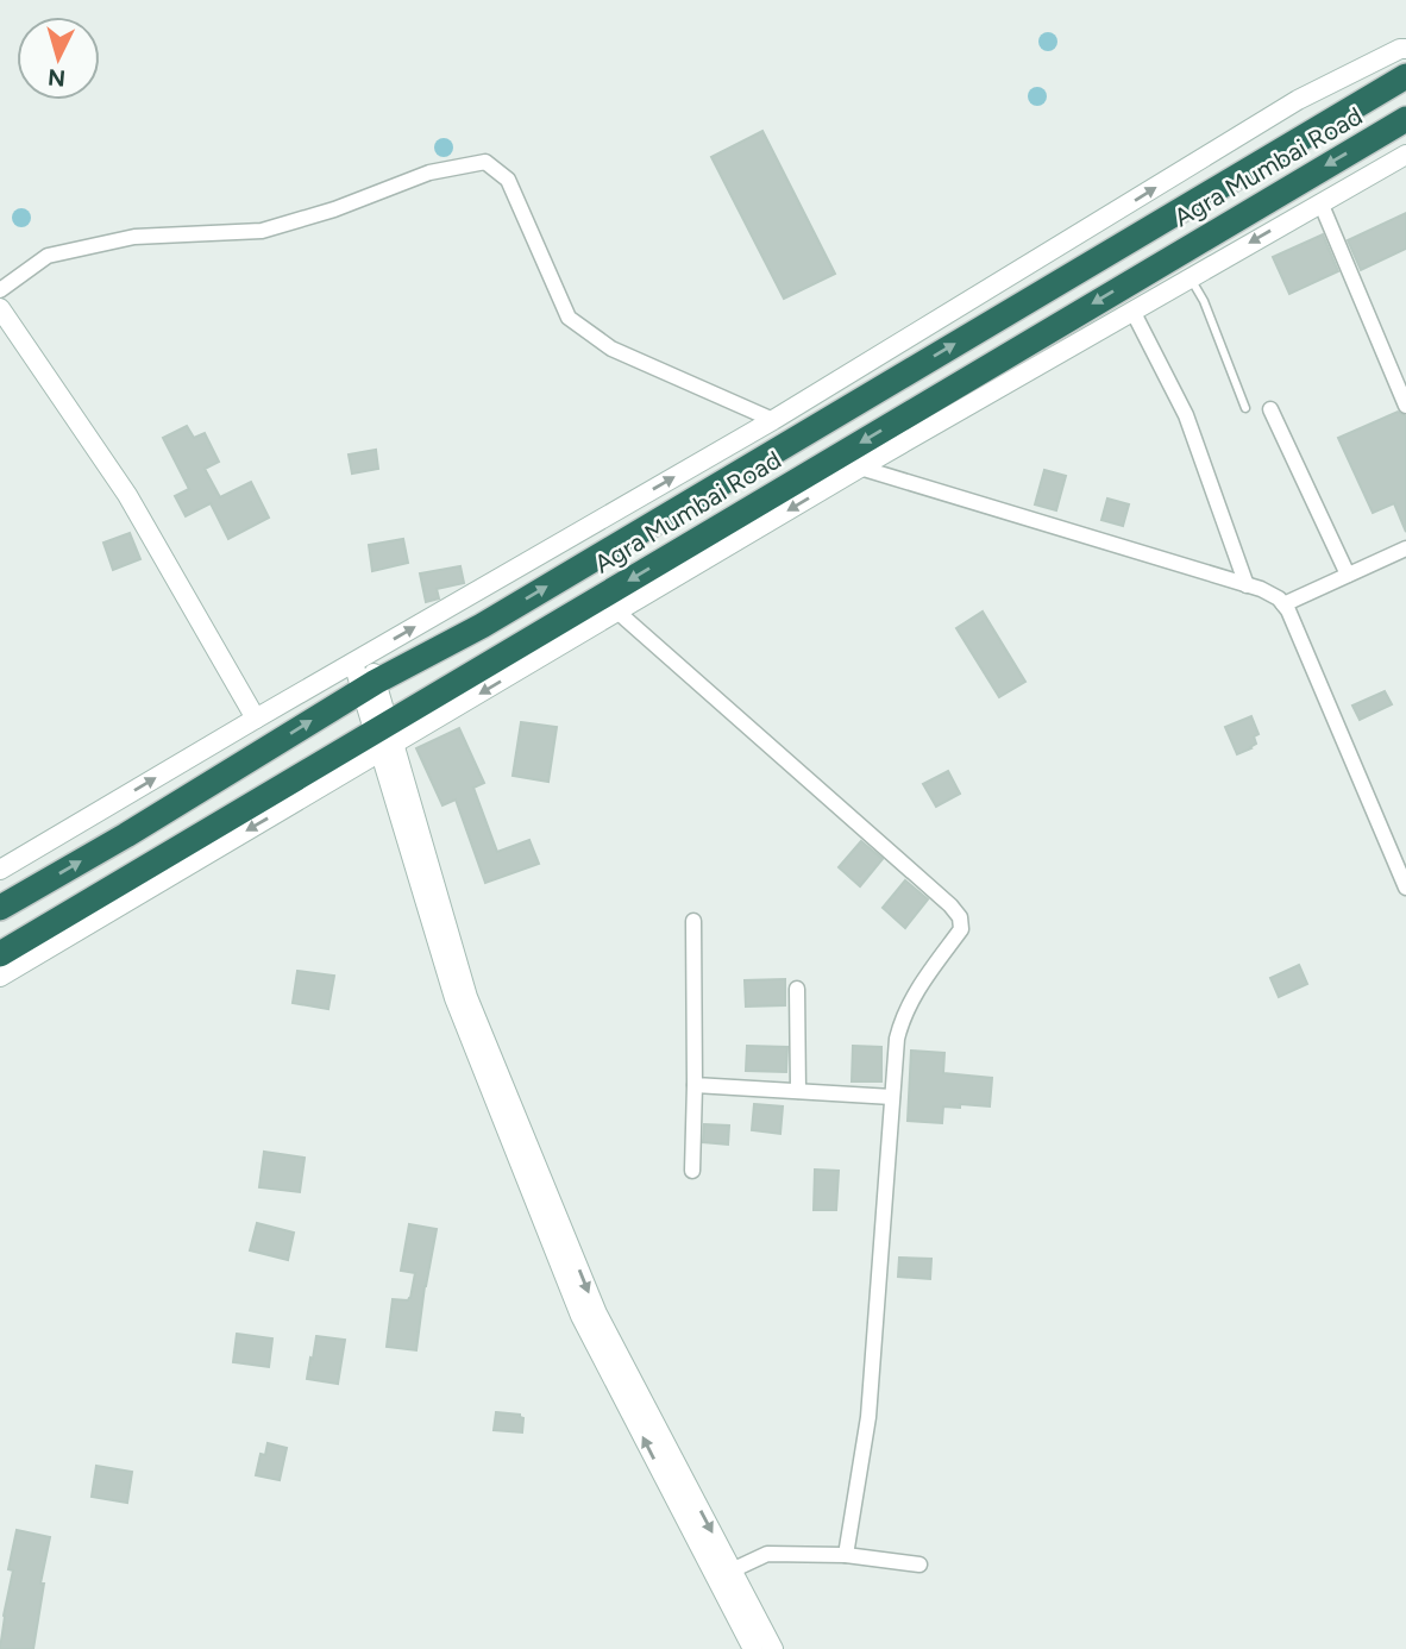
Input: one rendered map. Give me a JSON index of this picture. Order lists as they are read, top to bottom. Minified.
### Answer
{"streets":{"highway":["Agra Mumbai Road"]},"north":"bottom"}
